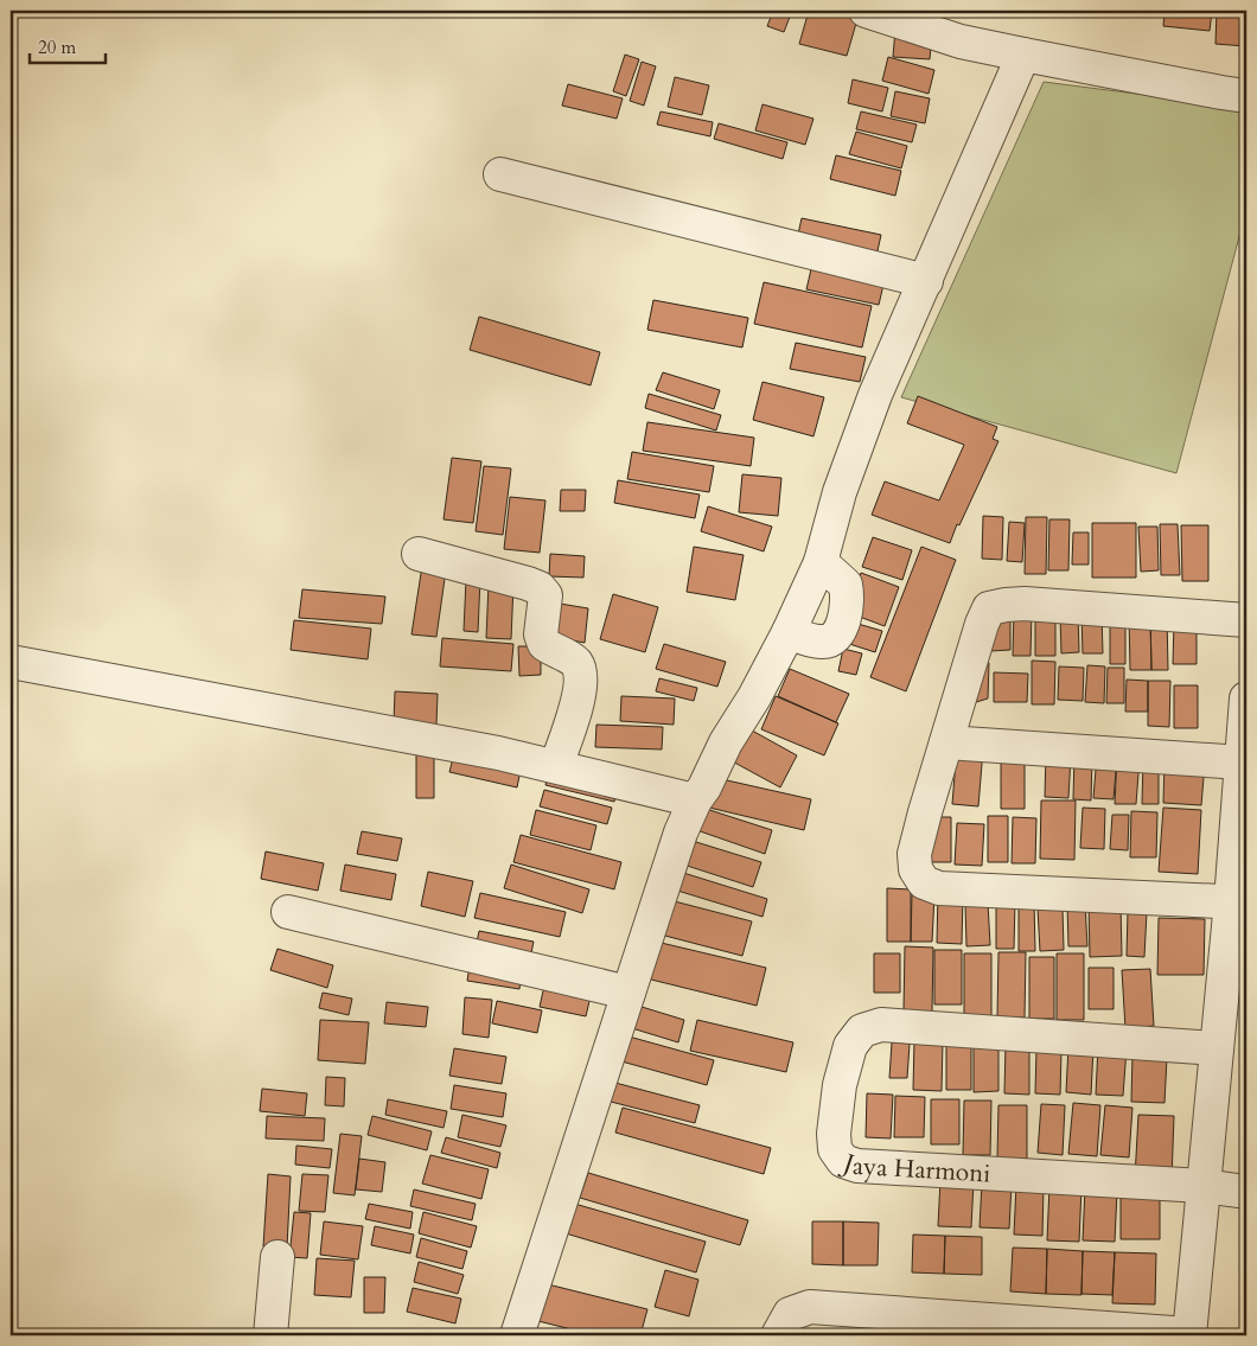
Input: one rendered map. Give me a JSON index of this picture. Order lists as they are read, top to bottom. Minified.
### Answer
{"streets":{"street":["Jaya Harmoni"]},"scale_bar":"20 m"}
